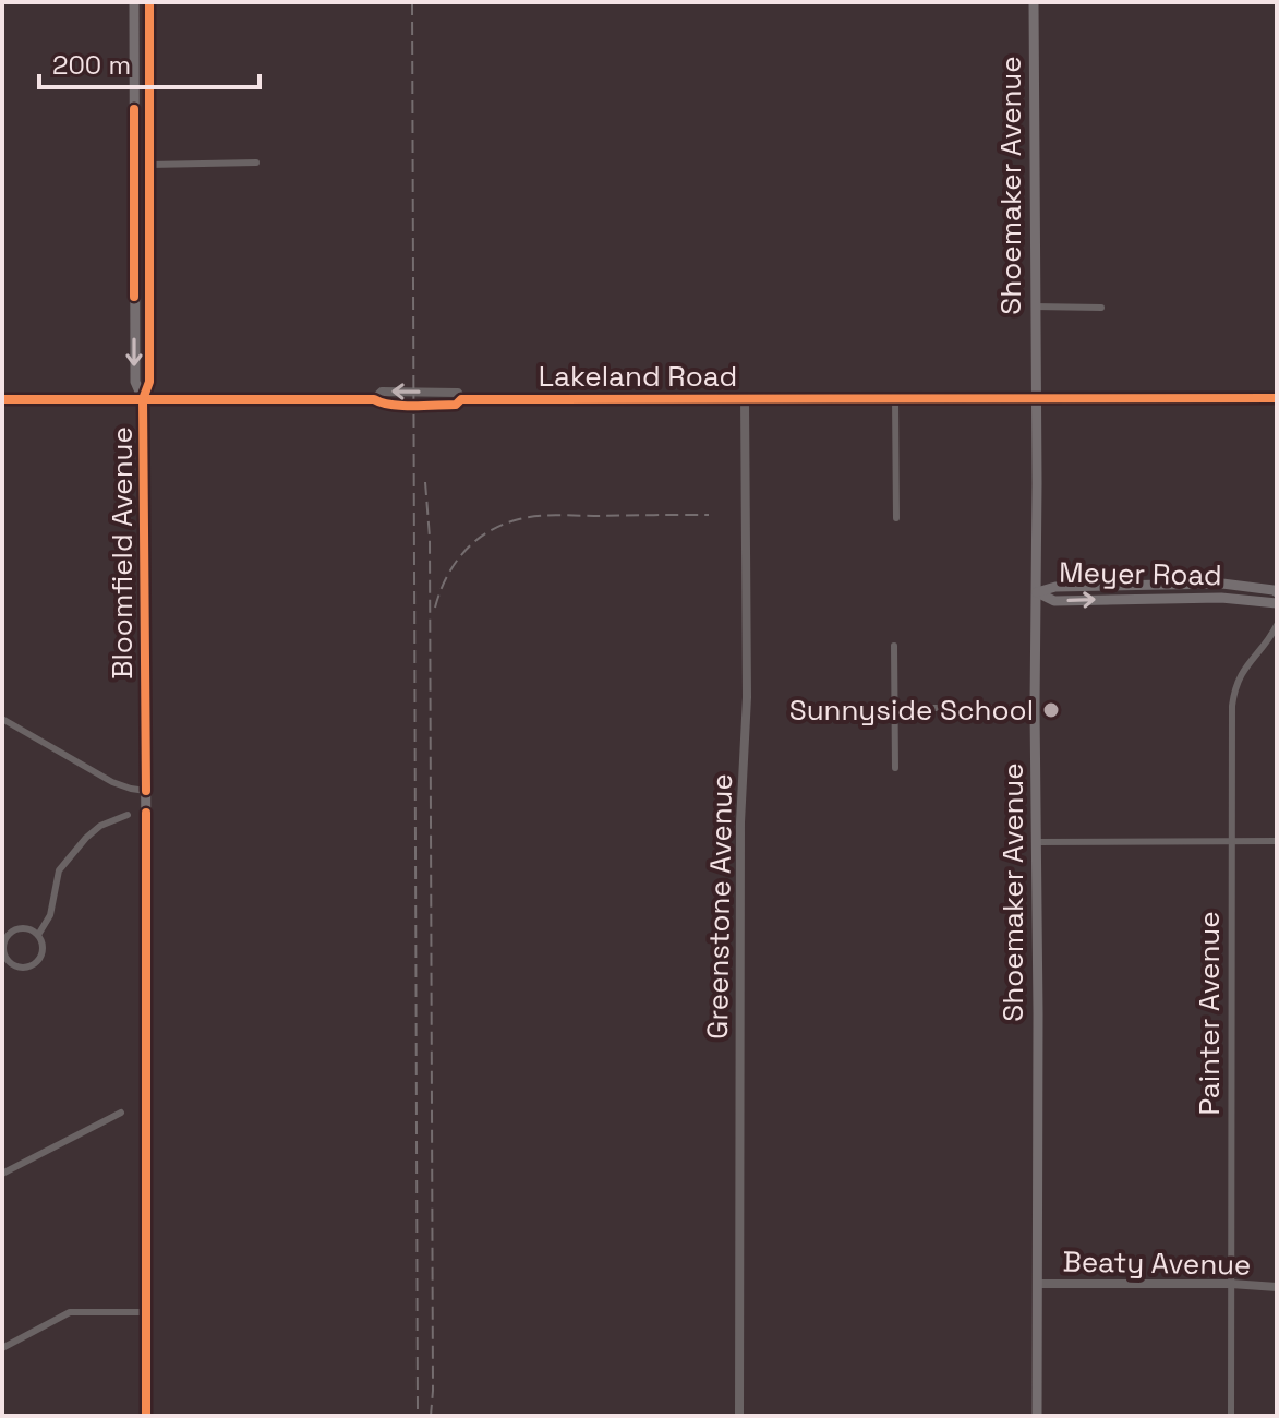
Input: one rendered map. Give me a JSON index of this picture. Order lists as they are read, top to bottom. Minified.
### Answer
{"streets":{"main road":["Shoemaker Avenue","Bloomfield Avenue","Meyer Road"],"street":["Lakeland Road","Greenstone Avenue","Painter Avenue","Beaty Avenue"]},"crossings":[["Shoemaker Avenue","Lakeland Road"],["Shoemaker Avenue","Meyer Road"],["Shoemaker Avenue","Beaty Avenue"],["Lakeland Road","Bloomfield Avenue"],["Lakeland Road","Greenstone Avenue"],["Painter Avenue","Beaty Avenue"]],"places":["Sunnyside School"],"scale_bar":"200 m"}
